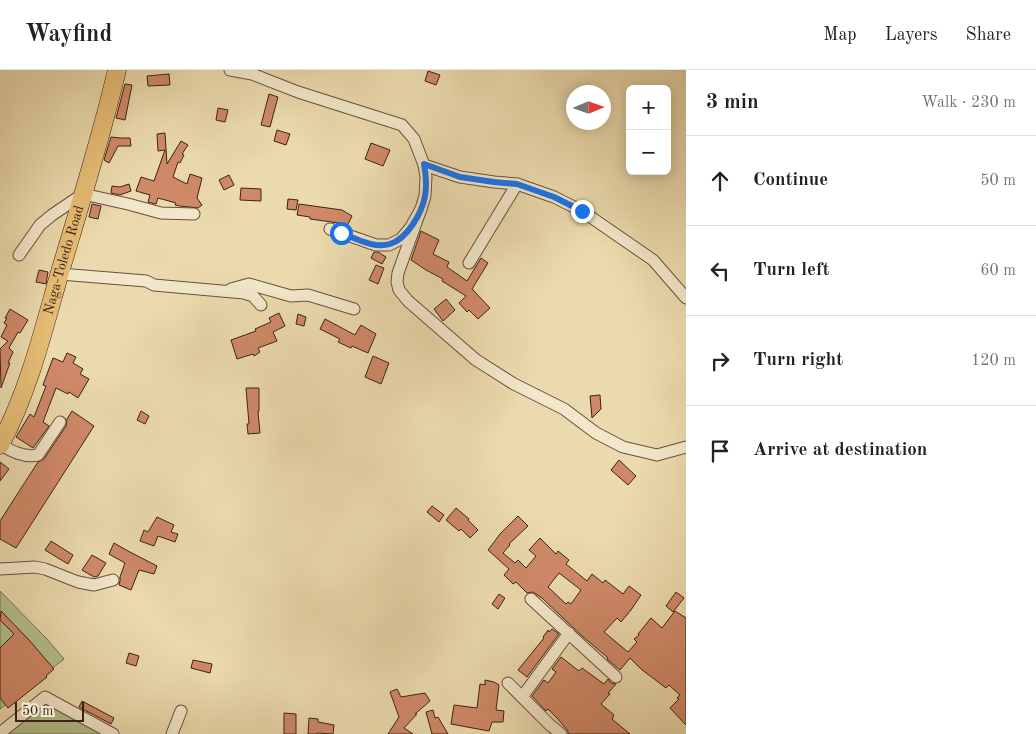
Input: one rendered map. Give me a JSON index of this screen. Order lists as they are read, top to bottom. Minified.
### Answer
{"streets":{"highway":["Naga-Toledo Road"]},"scale_bar":"50 m","north":"right","page":{"header":"Wayfind","nav":["Map","Layers","Share"],"heading":["3 min","Walk · 230 m"],"map_buttons":["+","−"],"list":[["Continue","50 m"],["Turn left","60 m"],["Turn right","120 m"],"Arrive at destination"],"scale":"50 m"}}
